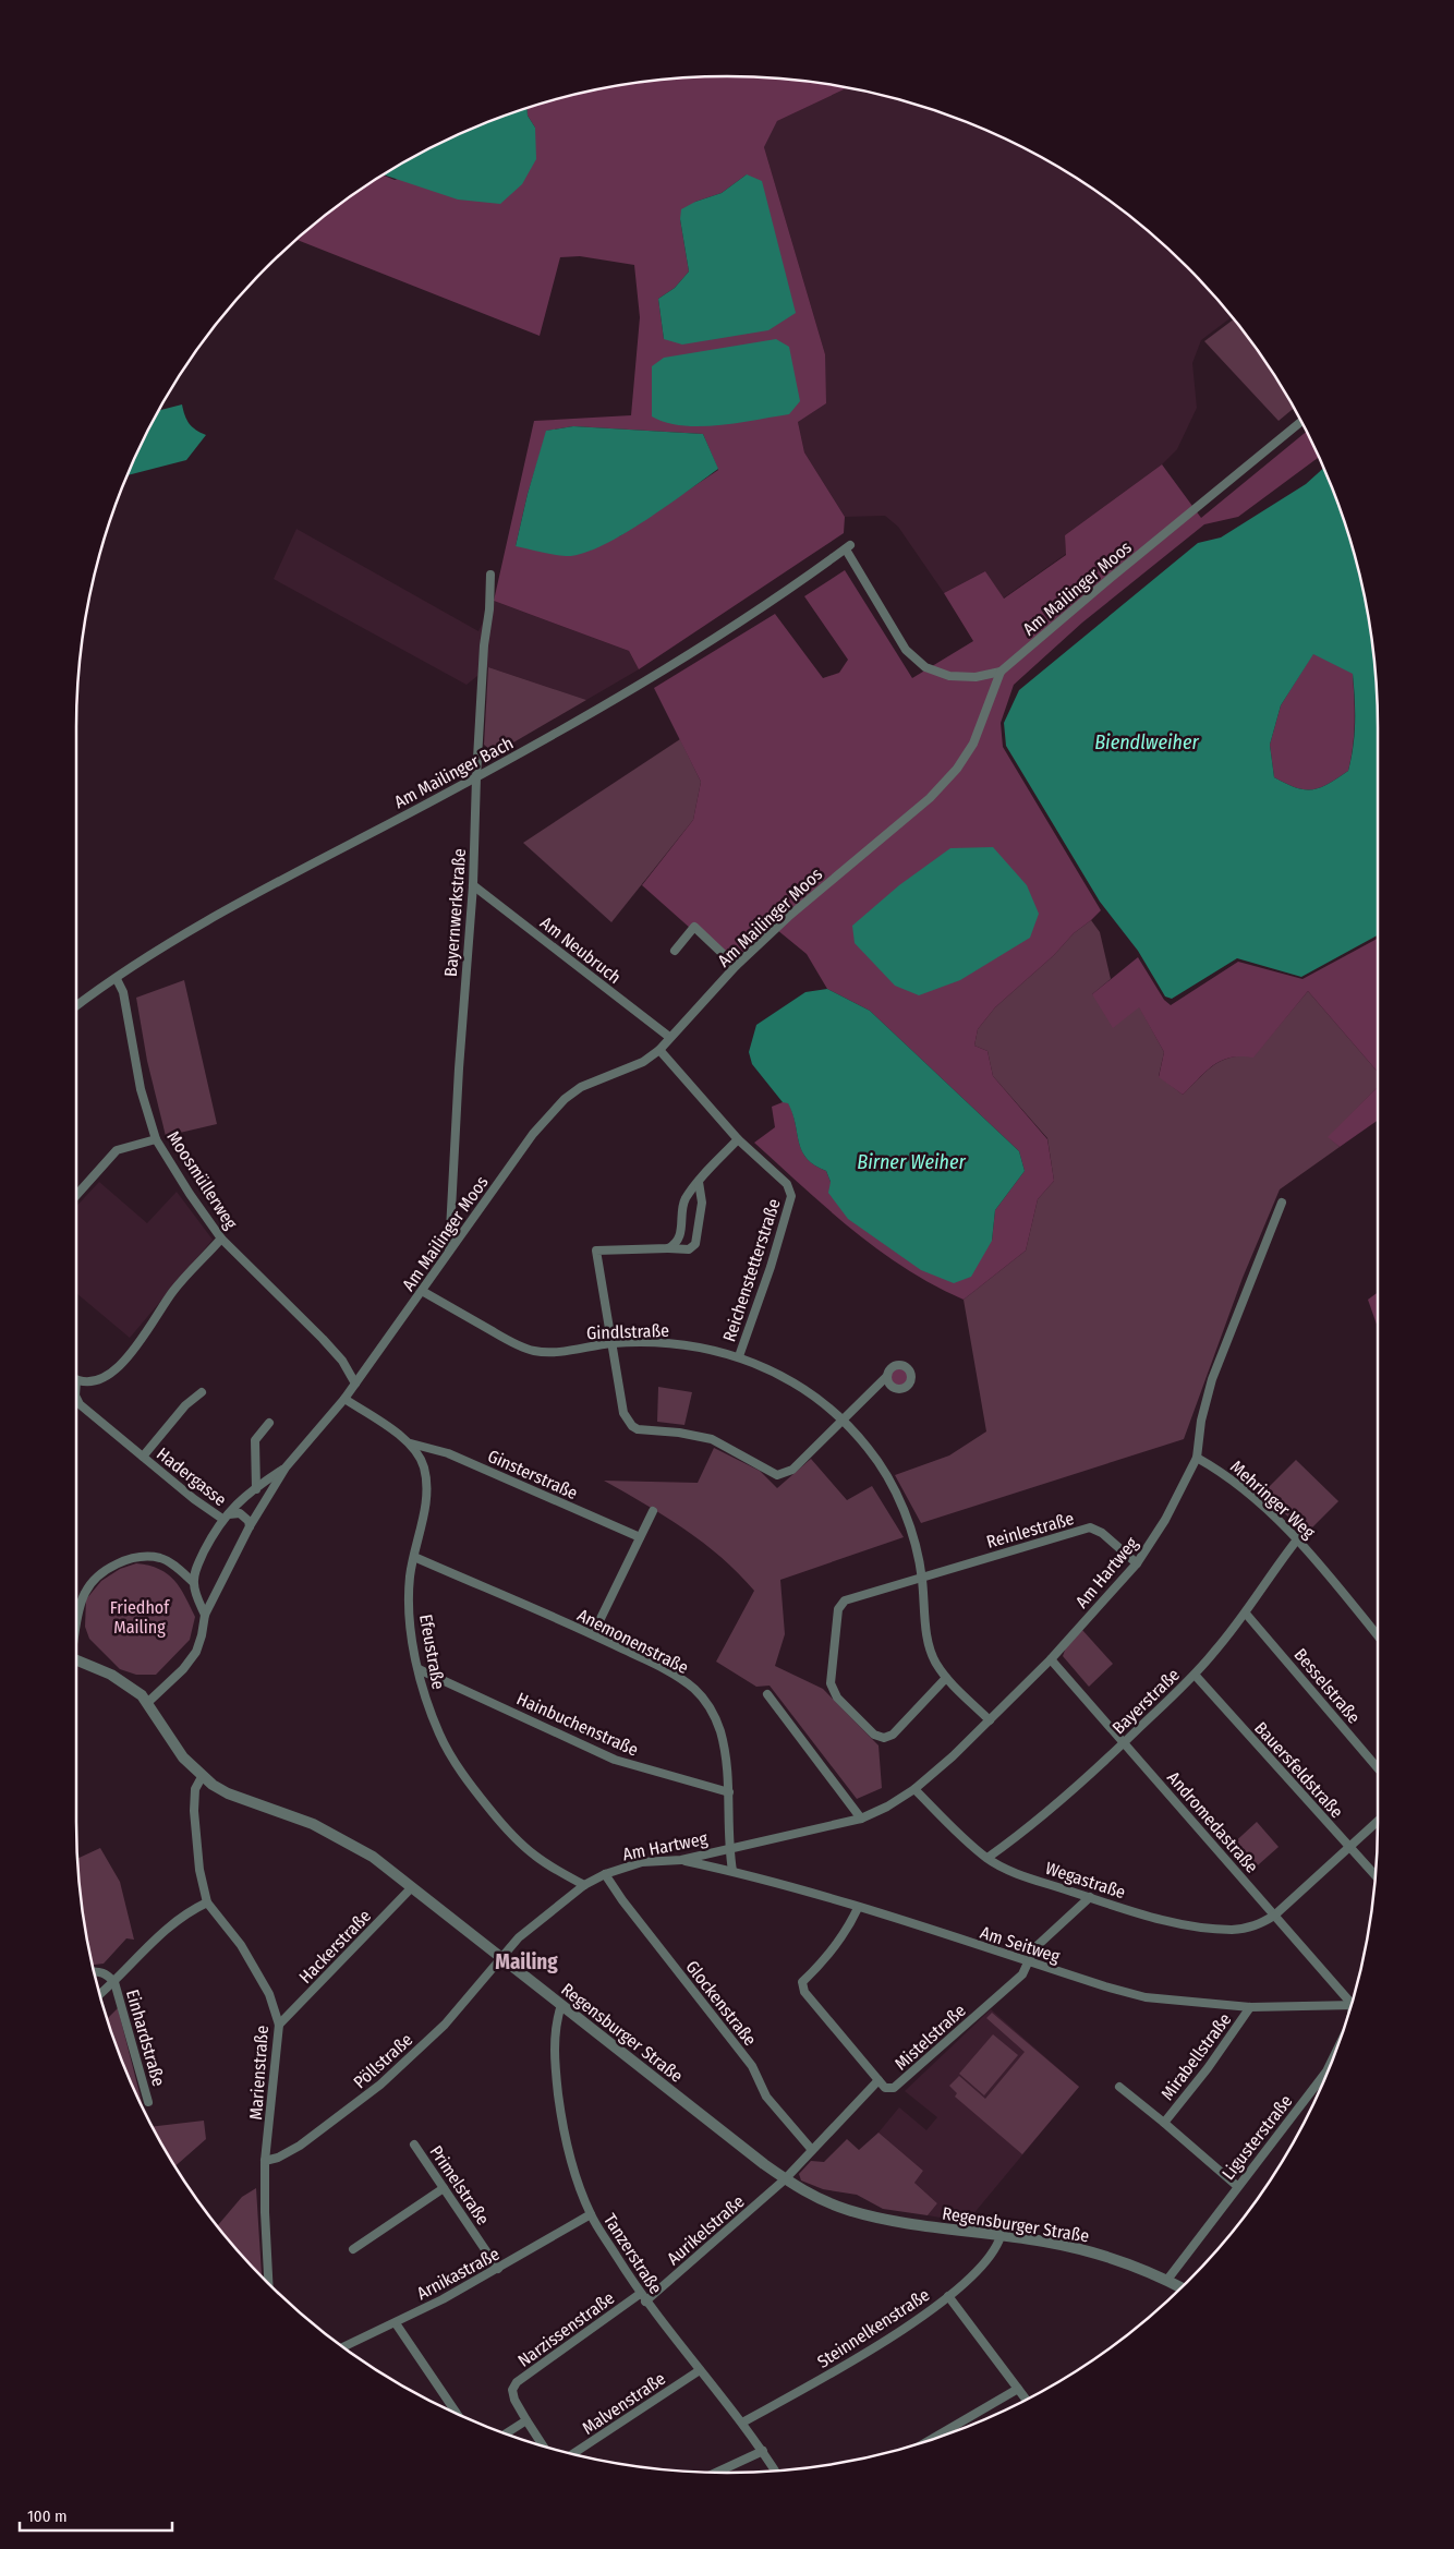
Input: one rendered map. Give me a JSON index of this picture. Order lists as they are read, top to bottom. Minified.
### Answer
{"streets":{"street":["Am Mailinger Moos","Am Mailinger Bach","Bayernwerkstraße","Am Neubruch","Moosmüllerweg","Reichenstetterstraße","Gindlstraße","Ginsterstraße","Hadergasse","Mehringer Weg","Reinlestraße","Am Hartweg","Anemonenstraße","Efeustraße","Besselstraße","Bayerstraße","Hainbuchenstraße","Bauersfeldstraße","Andromedastraße","Wegastraße","Am Seitweg","Hackerstraße","Glockenstraße","Regensburger Straße","Mistelstraße","Einhardstraße","Mirabellstraße","Pöllstraße","Marienstraße","Ligusterstraße","Primelstraße","Aurikelstraße","Tanzerstraße","Arnikastraße","Steinnelkenstraße","Narzissenstraße","Malvenstraße"]},"crossings":[["Am Mailinger Moos","Am Mailinger Bach"],["Am Mailinger Moos","Bayernwerkstraße"],["Am Mailinger Moos","Am Neubruch"],["Am Mailinger Moos","Moosmüllerweg"],["Am Mailinger Moos","Reichenstetterstraße"],["Am Mailinger Moos","Gindlstraße"],["Am Mailinger Moos","Hadergasse"],["Am Mailinger Moos","Efeustraße"],["Am Mailinger Moos","Regensburger Straße"],["Am Mailinger Bach","Bayernwerkstraße"],["Am Mailinger Bach","Moosmüllerweg"],["Bayernwerkstraße","Am Neubruch"],["Reichenstetterstraße","Gindlstraße"],["Gindlstraße","Reinlestraße"],["Gindlstraße","Am Hartweg"],["Ginsterstraße","Efeustraße"],["Mehringer Weg","Am Hartweg"],["Mehringer Weg","Bayerstraße"],["Reinlestraße","Am Hartweg"],["Am Hartweg","Anemonenstraße"],["Am Hartweg","Efeustraße"],["Am Hartweg","Andromedastraße"],["Am Hartweg","Wegastraße"],["Am Hartweg","Am Seitweg"],["Am Hartweg","Glockenstraße"],["Am Hartweg","Regensburger Straße"],["Am Hartweg","Pöllstraße"],["Anemonenstraße","Efeustraße"],["Anemonenstraße","Hainbuchenstraße"],["Anemonenstraße","Am Seitweg"],["Efeustraße","Hainbuchenstraße"],["Besselstraße","Bayerstraße"],["Bayerstraße","Bauersfeldstraße"],["Bayerstraße","Andromedastraße"],["Bayerstraße","Wegastraße"],["Bauersfeldstraße","Wegastraße"],["Andromedastraße","Wegastraße"],["Wegastraße","Mistelstraße"],["Am Seitweg","Mistelstraße"],["Am Seitweg","Mirabellstraße"],["Hackerstraße","Regensburger Straße"],["Hackerstraße","Marienstraße"],["Glockenstraße","Mistelstraße"],["Regensburger Straße","Mistelstraße"],["Regensburger Straße","Pöllstraße"],["Regensburger Straße","Marienstraße"],["Regensburger Straße","Ligusterstraße"],["Regensburger Straße","Aurikelstraße"],["Regensburger Straße","Tanzerstraße"],["Regensburger Straße","Steinnelkenstraße"],["Mistelstraße","Aurikelstraße"],["Mirabellstraße","Ligusterstraße"],["Pöllstraße","Marienstraße"],["Primelstraße","Arnikastraße"],["Aurikelstraße","Tanzerstraße"],["Tanzerstraße","Arnikastraße"],["Tanzerstraße","Steinnelkenstraße"],["Tanzerstraße","Narzissenstraße"],["Tanzerstraße","Malvenstraße"]],"districts":["Mailing"],"water":["Biendlweiher","Birner Weiher"],"parks":["Friedhof Mailing"],"scale_bar":"100 m"}
